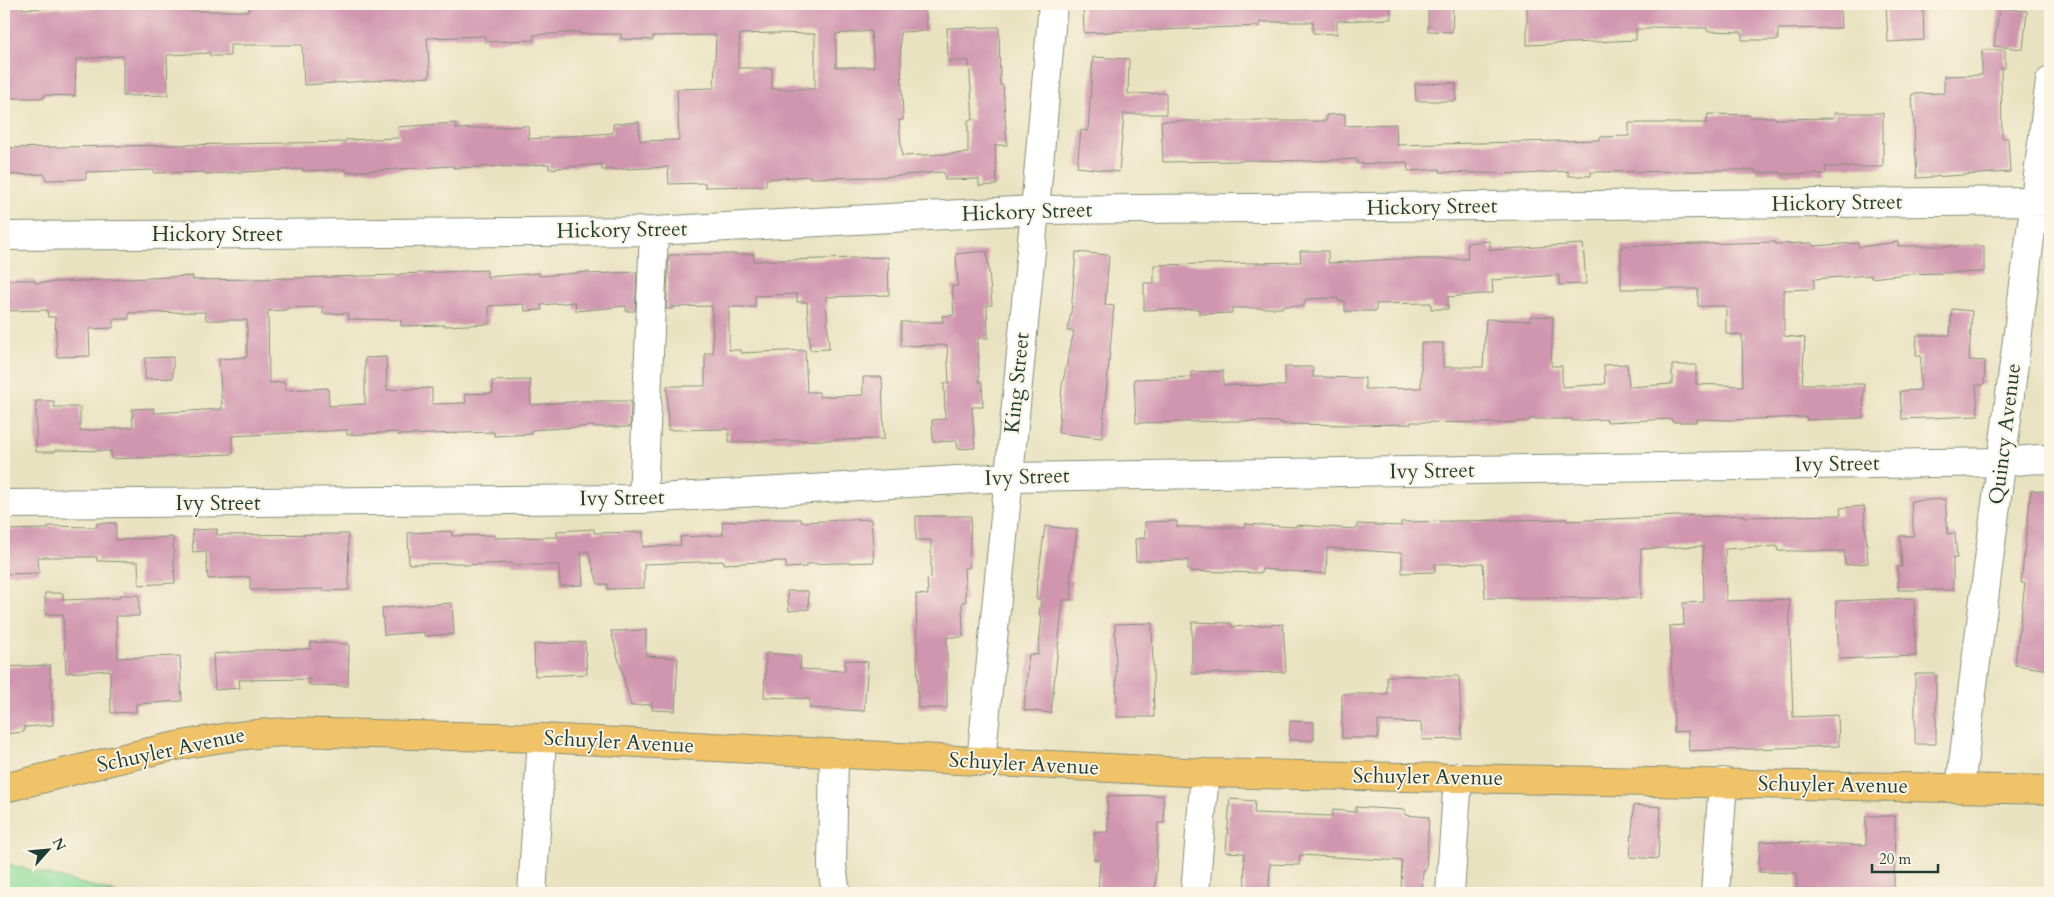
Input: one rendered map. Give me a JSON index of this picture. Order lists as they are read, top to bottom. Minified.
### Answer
{"streets":{"main road":["Schuyler Avenue"],"street":["Hickory Street","King Street","Quincy Avenue","Ivy Street"]},"crossings":[["Hickory Street","King Street"],["Hickory Street","Quincy Avenue"],["King Street","Ivy Street"],["King Street","Schuyler Avenue"],["Quincy Avenue","Ivy Street"],["Quincy Avenue","Schuyler Avenue"]],"scale_bar":"20 m","north":"top right"}
